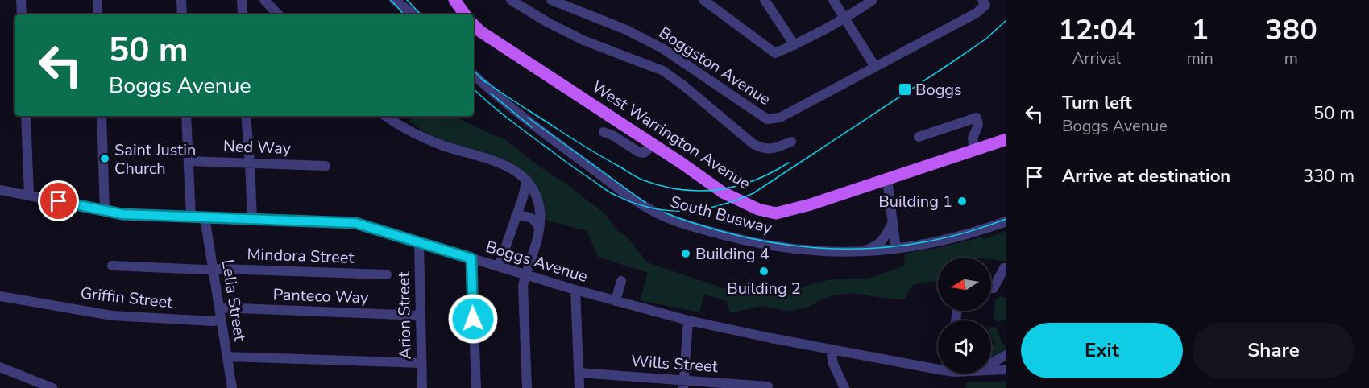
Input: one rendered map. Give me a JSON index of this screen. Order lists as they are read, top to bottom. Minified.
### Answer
{"streets":{"main road":["West Warrington Avenue"],"street":["Boggston Avenue","Ned Way","South Busway","Mindora Street","Boggs Avenue","Panteco Way","Griffin Street","Lelia Street","Arion Street","Wills Street"]},"crossings":[["Mindora Street","Lelia Street"],["Boggs Avenue","Lelia Street"],["Boggs Avenue","Arion Street"],["Panteco Way","Lelia Street"],["Panteco Way","Arion Street"],["Griffin Street","Lelia Street"]],"places":{"transit":["Boggs"],"other":["Saint Justin Church","Building 1","Building 4","Building 2"]},"north":"left","page":{"eta":["12:04","Arrival","1","min","380","m"],"turn":["50 m","Boggs Avenue"],"list":[{"name":"Turn left","note":"Boggs Avenue","value":"50 m"},{"name":"Arrive at destination","value":"330 m"}],"buttons":["Exit","Share"]}}
